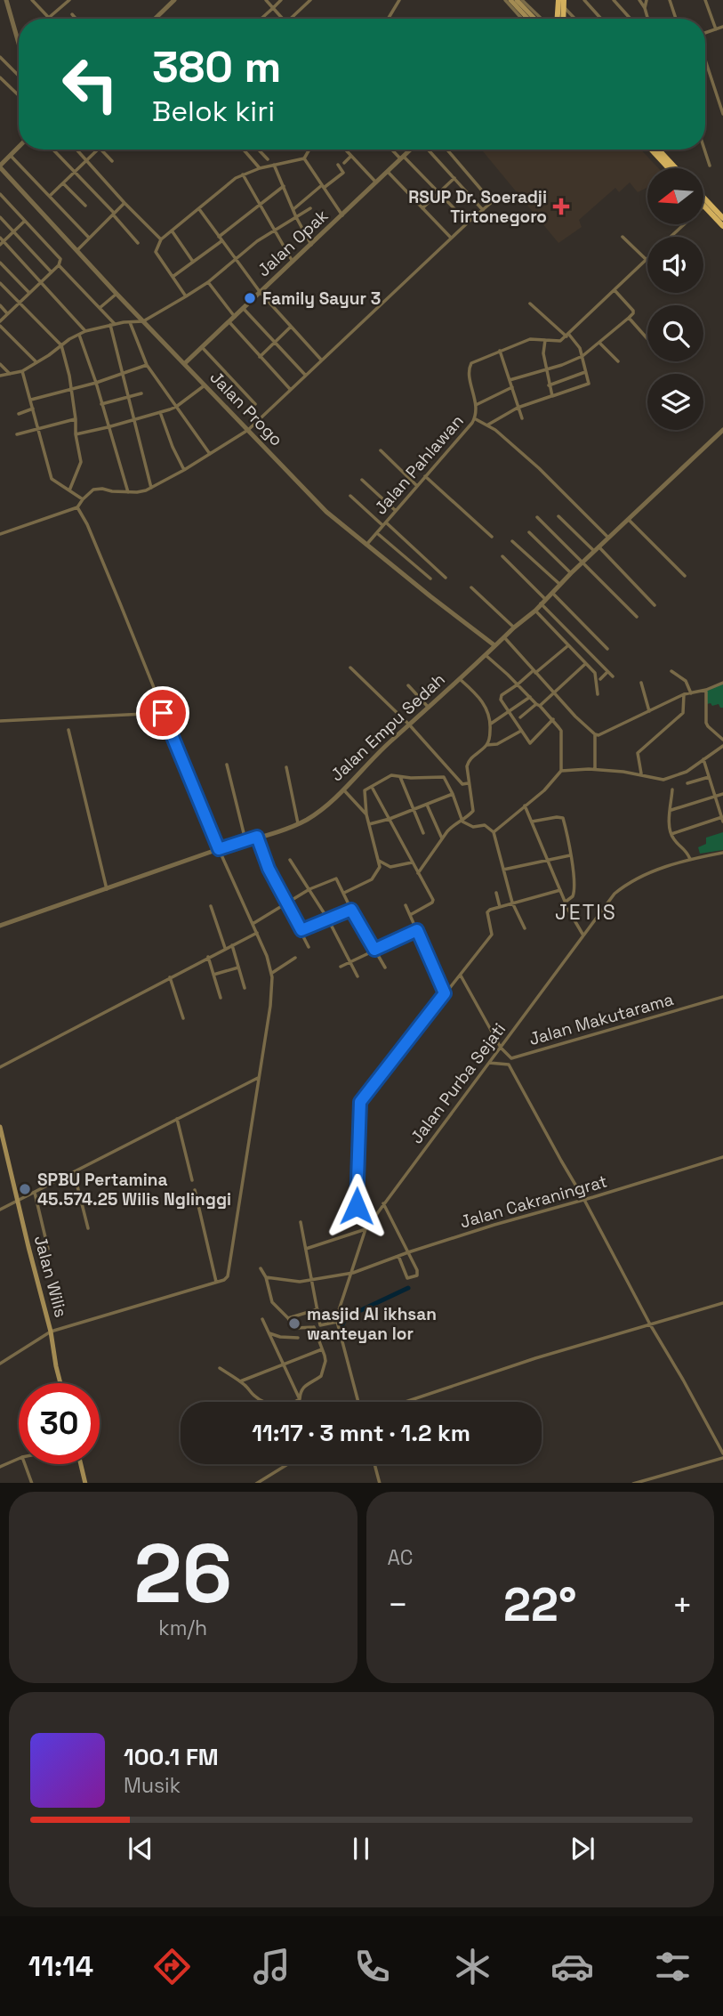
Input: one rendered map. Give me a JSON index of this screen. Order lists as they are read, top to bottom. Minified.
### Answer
{"streets":{"main road":["Jalan Wilis"],"street":["Jalan Opak","Jalan Progo","Jalan Pahlawan","Jalan Empu Sedah","Jalan Makutarama","Jalan Purba Sejati","Jalan Cakraningrat"]},"crossings":[["Jalan Opak","Jalan Progo"],["Jalan Progo","Jalan Pahlawan"],["Jalan Progo","Jalan Empu Sedah"],["Jalan Purba Sejati","Jalan Cakraningrat"]],"districts":["JETIS"],"places":{"health":["RSUP Dr. Soeradji Tirtonegoro"],"other":["Family Sayur 3","SPBU Pertamina 45.574.25 Wilis Nglinggi","masjid Al ikhsan wanteyan lor"]},"north":"left","page":{"turn":["380 m","Belok kiri"],"limit":"30","trip":"11:17 · 3 mnt · 1.2 km","tile":[["26","km/h"],"AC"],"heat":["−","22°","+"],"song":["100.1 FM","Musik"],"tabs":"11:14"}}
